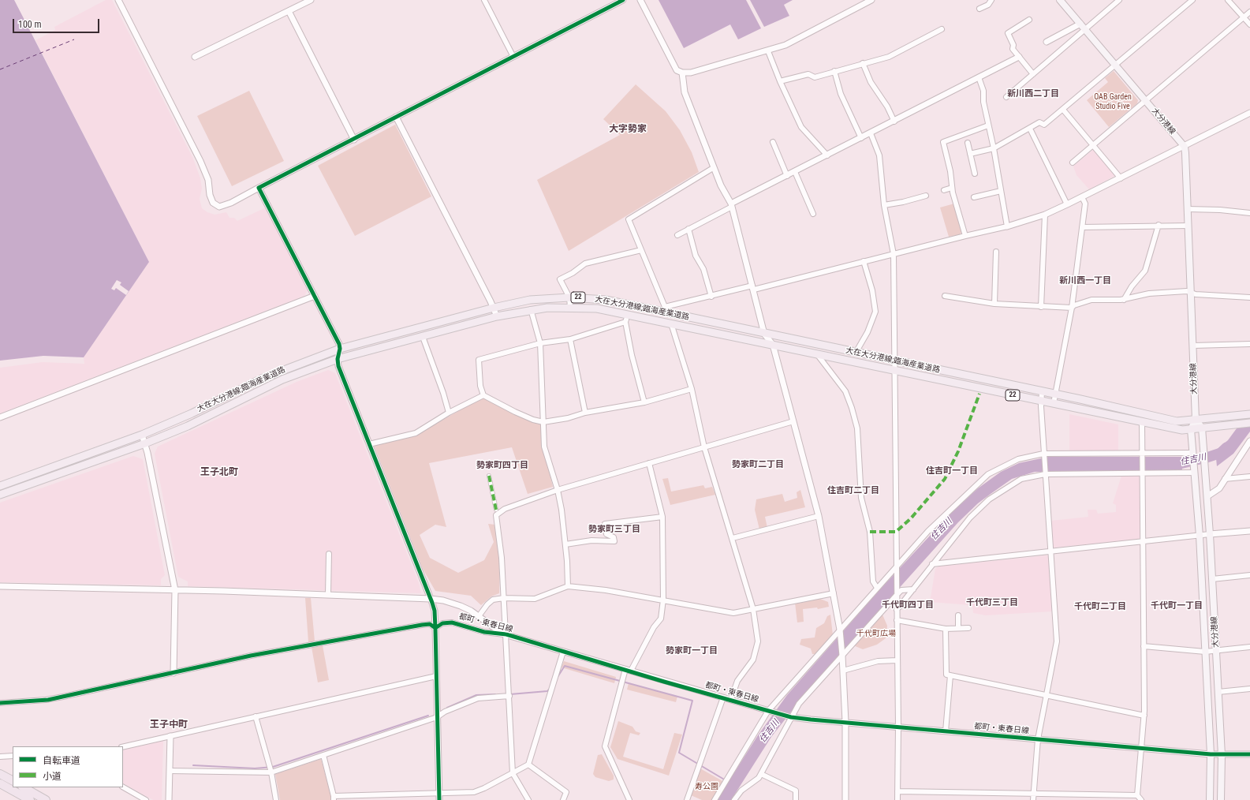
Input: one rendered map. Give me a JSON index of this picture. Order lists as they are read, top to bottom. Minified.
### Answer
{"streets":{"main road":["大分港線","22","大在大分港線;臨海産業道路"],"street":["都町・東春日線"]},"crossings":[["大分港線","22"],["大分港線","大在大分港線;臨海産業道路"],["大分港線","都町・東春日線"],["22","大在大分港線;臨海産業道路"]],"districts":["新川西二丁目","大字勢家","新川西一丁目","勢家町二丁目","勢家町四丁目","住吉町一丁目","王子北町","住吉町二丁目","勢家町三丁目","千代町三丁目","千代町四丁目","千代町一丁目","千代町二丁目","勢家町一丁目","王子中町"],"water":["住吉川"],"parks":["OAB Garden Studio Five","千代町広場","寿公園"],"legend":["自転車道","小道"],"scale_bar":"100 m"}
